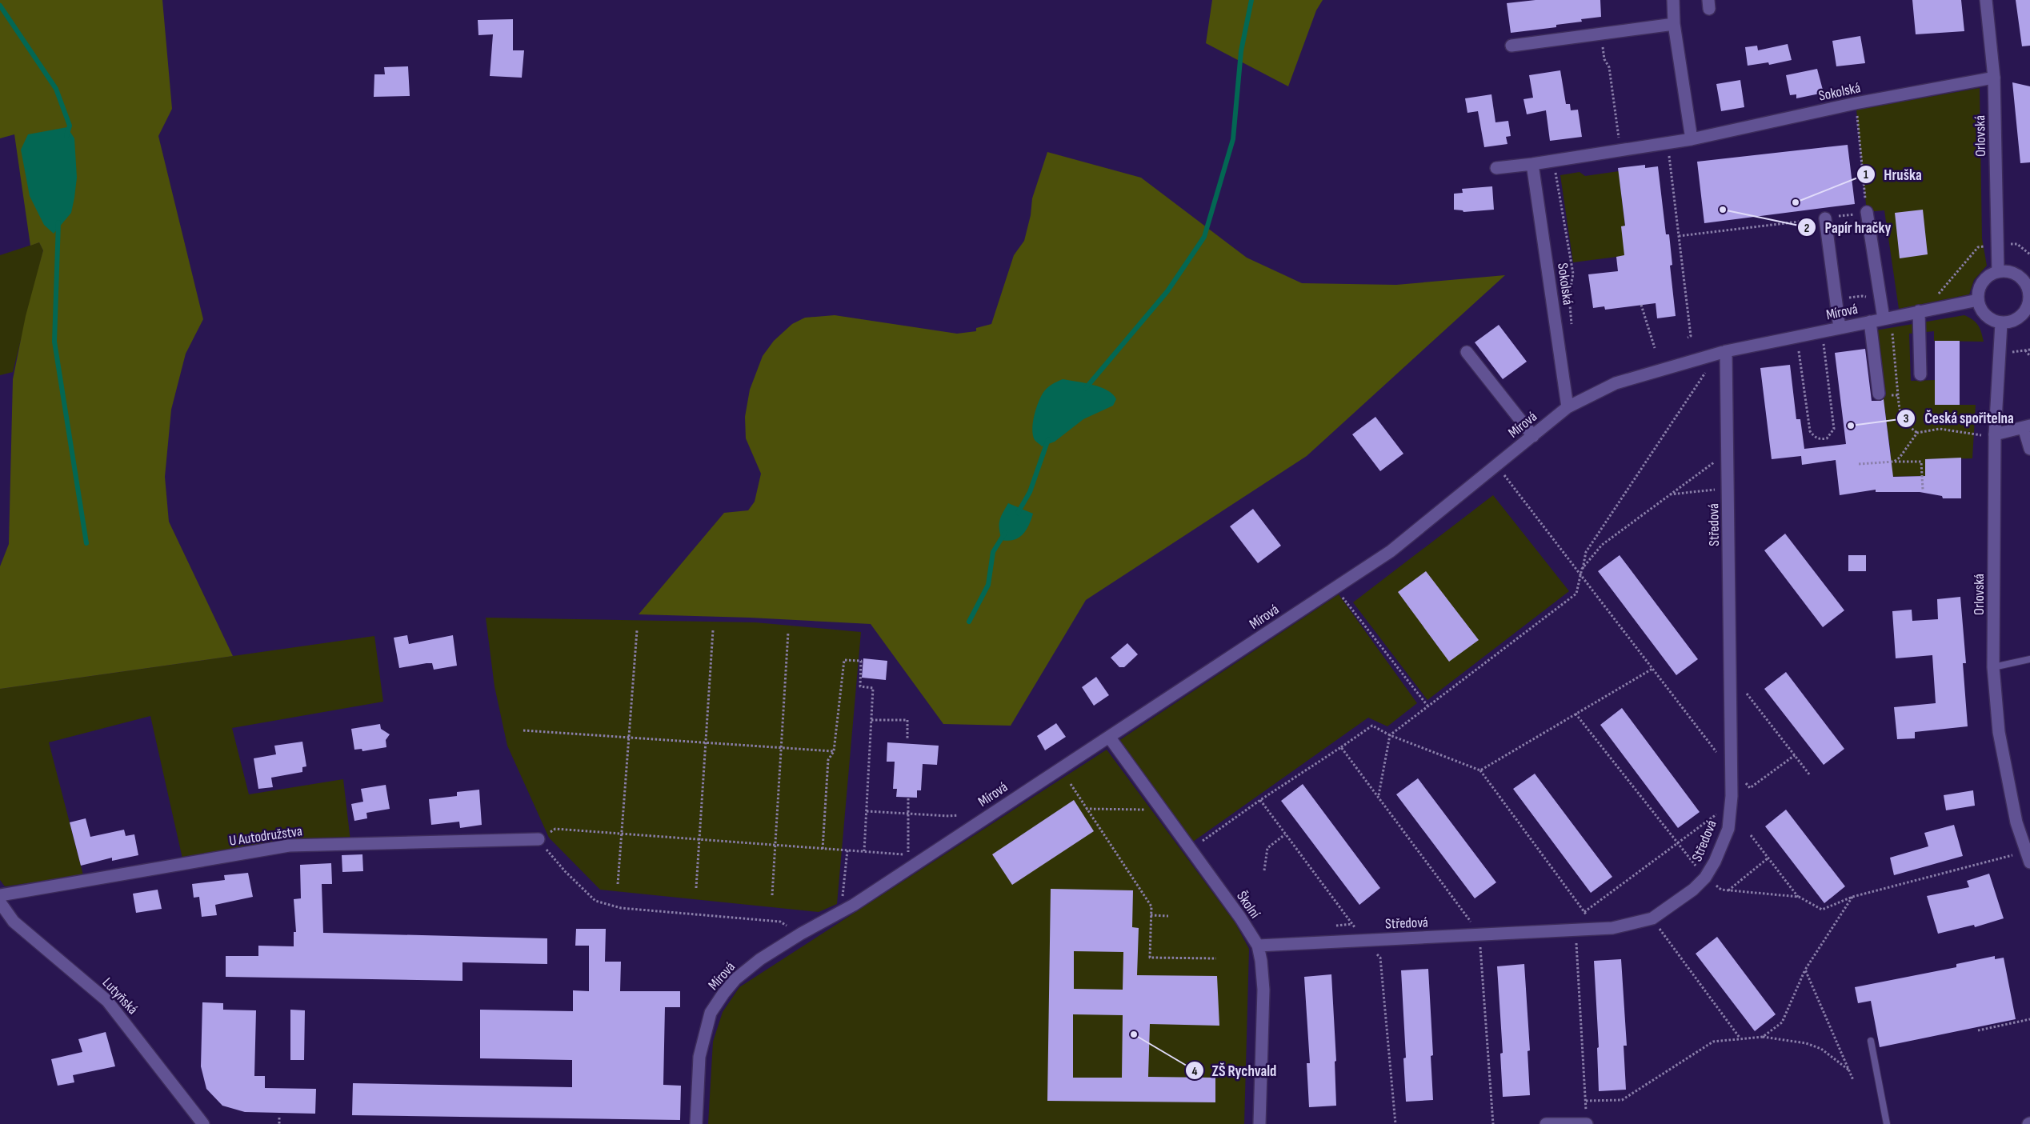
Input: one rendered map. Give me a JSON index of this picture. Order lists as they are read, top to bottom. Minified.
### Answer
{"streets":{"street":["Sokolská","Orlovská","Mírová","Středová","U Autodružstva","Školní","Lutyňská"]},"crossings":[["Sokolská","Orlovská"],["Sokolská","Mírová"],["Orlovská","Mírová"],["Mírová","Středová"],["Mírová","Školní"],["Středová","Školní"]],"places":["Hruška","Papír hračky","Česká spořitelna","ZŠ Rychvald"]}
